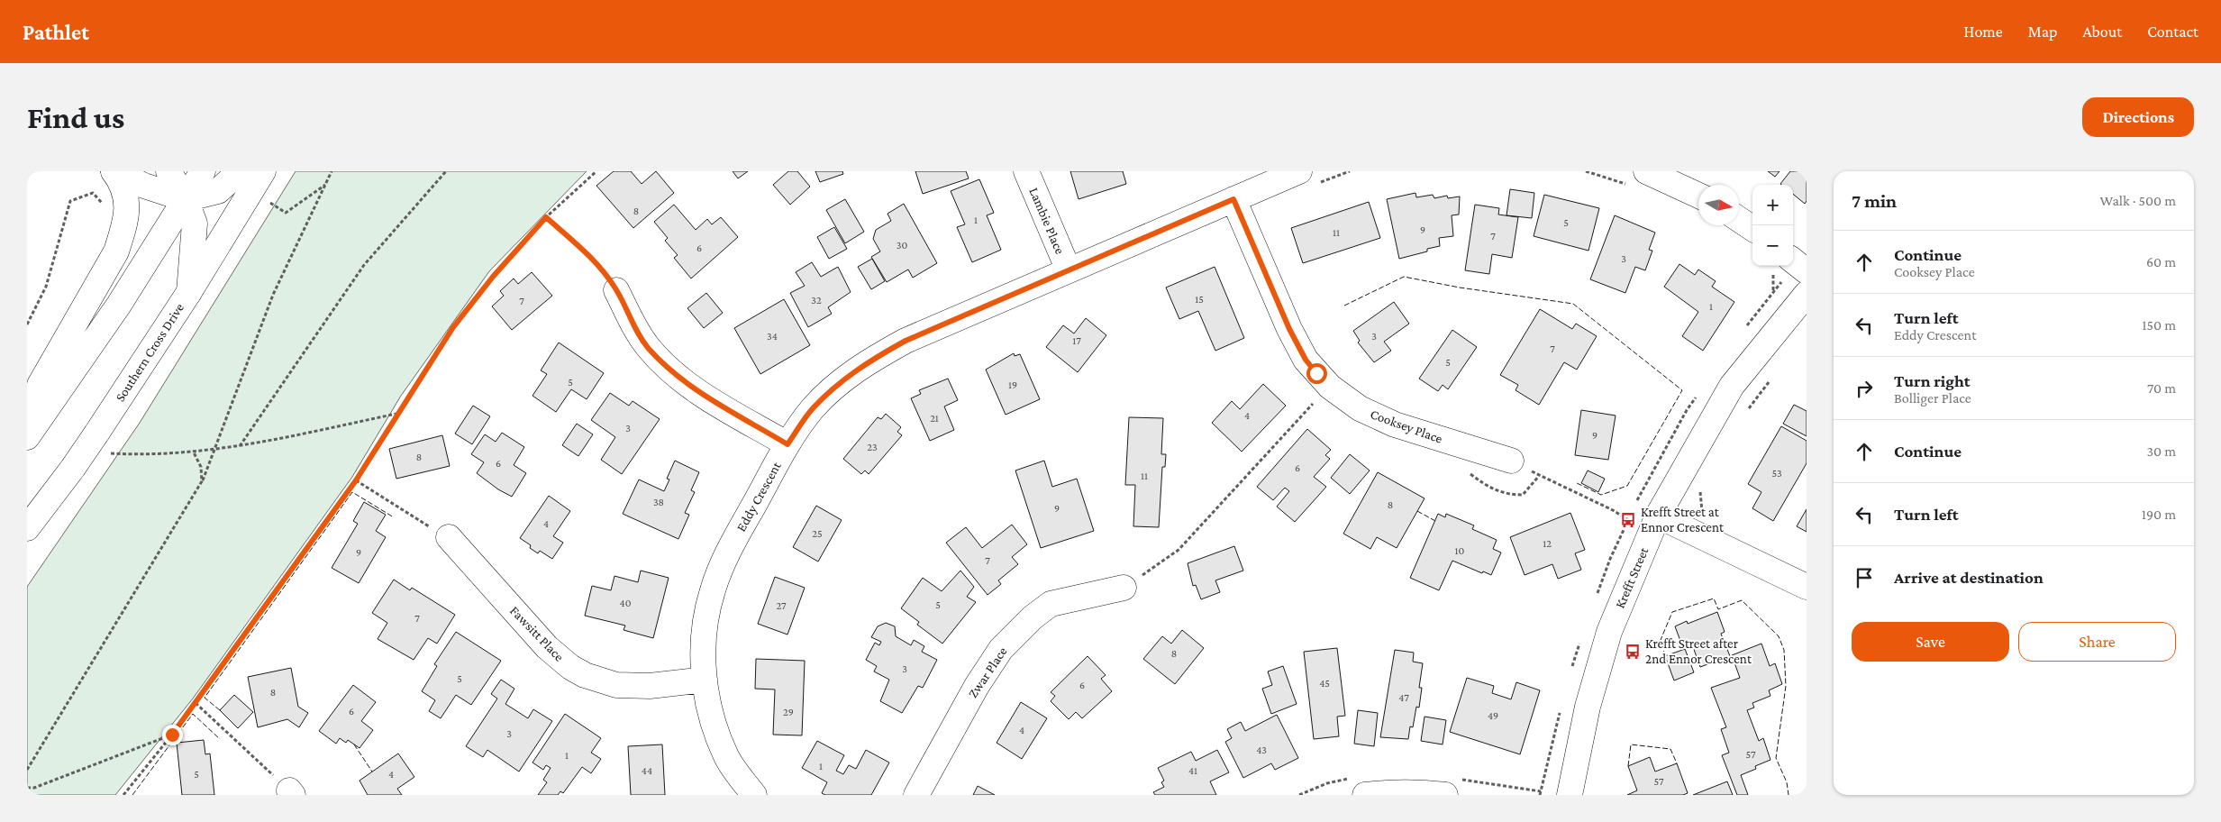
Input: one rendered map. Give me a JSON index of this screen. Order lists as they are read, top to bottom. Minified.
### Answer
{"streets":{"street":["Lambie Place","Southern Cross Drive","Cooksey Place","Eddy Crescent","Krefft Street","Fawsitt Place","Zwar Place"]},"crossings":[["Lambie Place","Eddy Crescent"],["Cooksey Place","Eddy Crescent"],["Eddy Crescent","Fawsitt Place"]],"places":{"bus stop":["Krefft Street at Ennor Crescent","Krefft Street after 2nd Ennor Crescent"]},"house_numbers":["8","1","5","9","11","7","30","6","3","15","32","7","1","34","3","17","7","5","5","19","4","21","3","9","23","8","6","6","53","11","38","8","9","4","25","12","10","9","7","40","5","27","7","8","3","5","45","6","8","47","6","29","49","4","3","43","57","1","1","44","41","5","4","57"],"north":"right","page":{"header":"Pathlet","nav":["Home","Map","About","Contact"],"buttons":["Directions",["Save","Share"]],"title":"Find us","heading":["7 min","Walk · 500 m"],"map_buttons":["+","−"],"list":[["Continue","Cooksey Place","60 m"],["Turn left","Eddy Crescent","150 m"],["Turn right","Bolliger Place","70 m"],["Continue","30 m"],["Turn left","190 m"],"Arrive at destination"]}}
